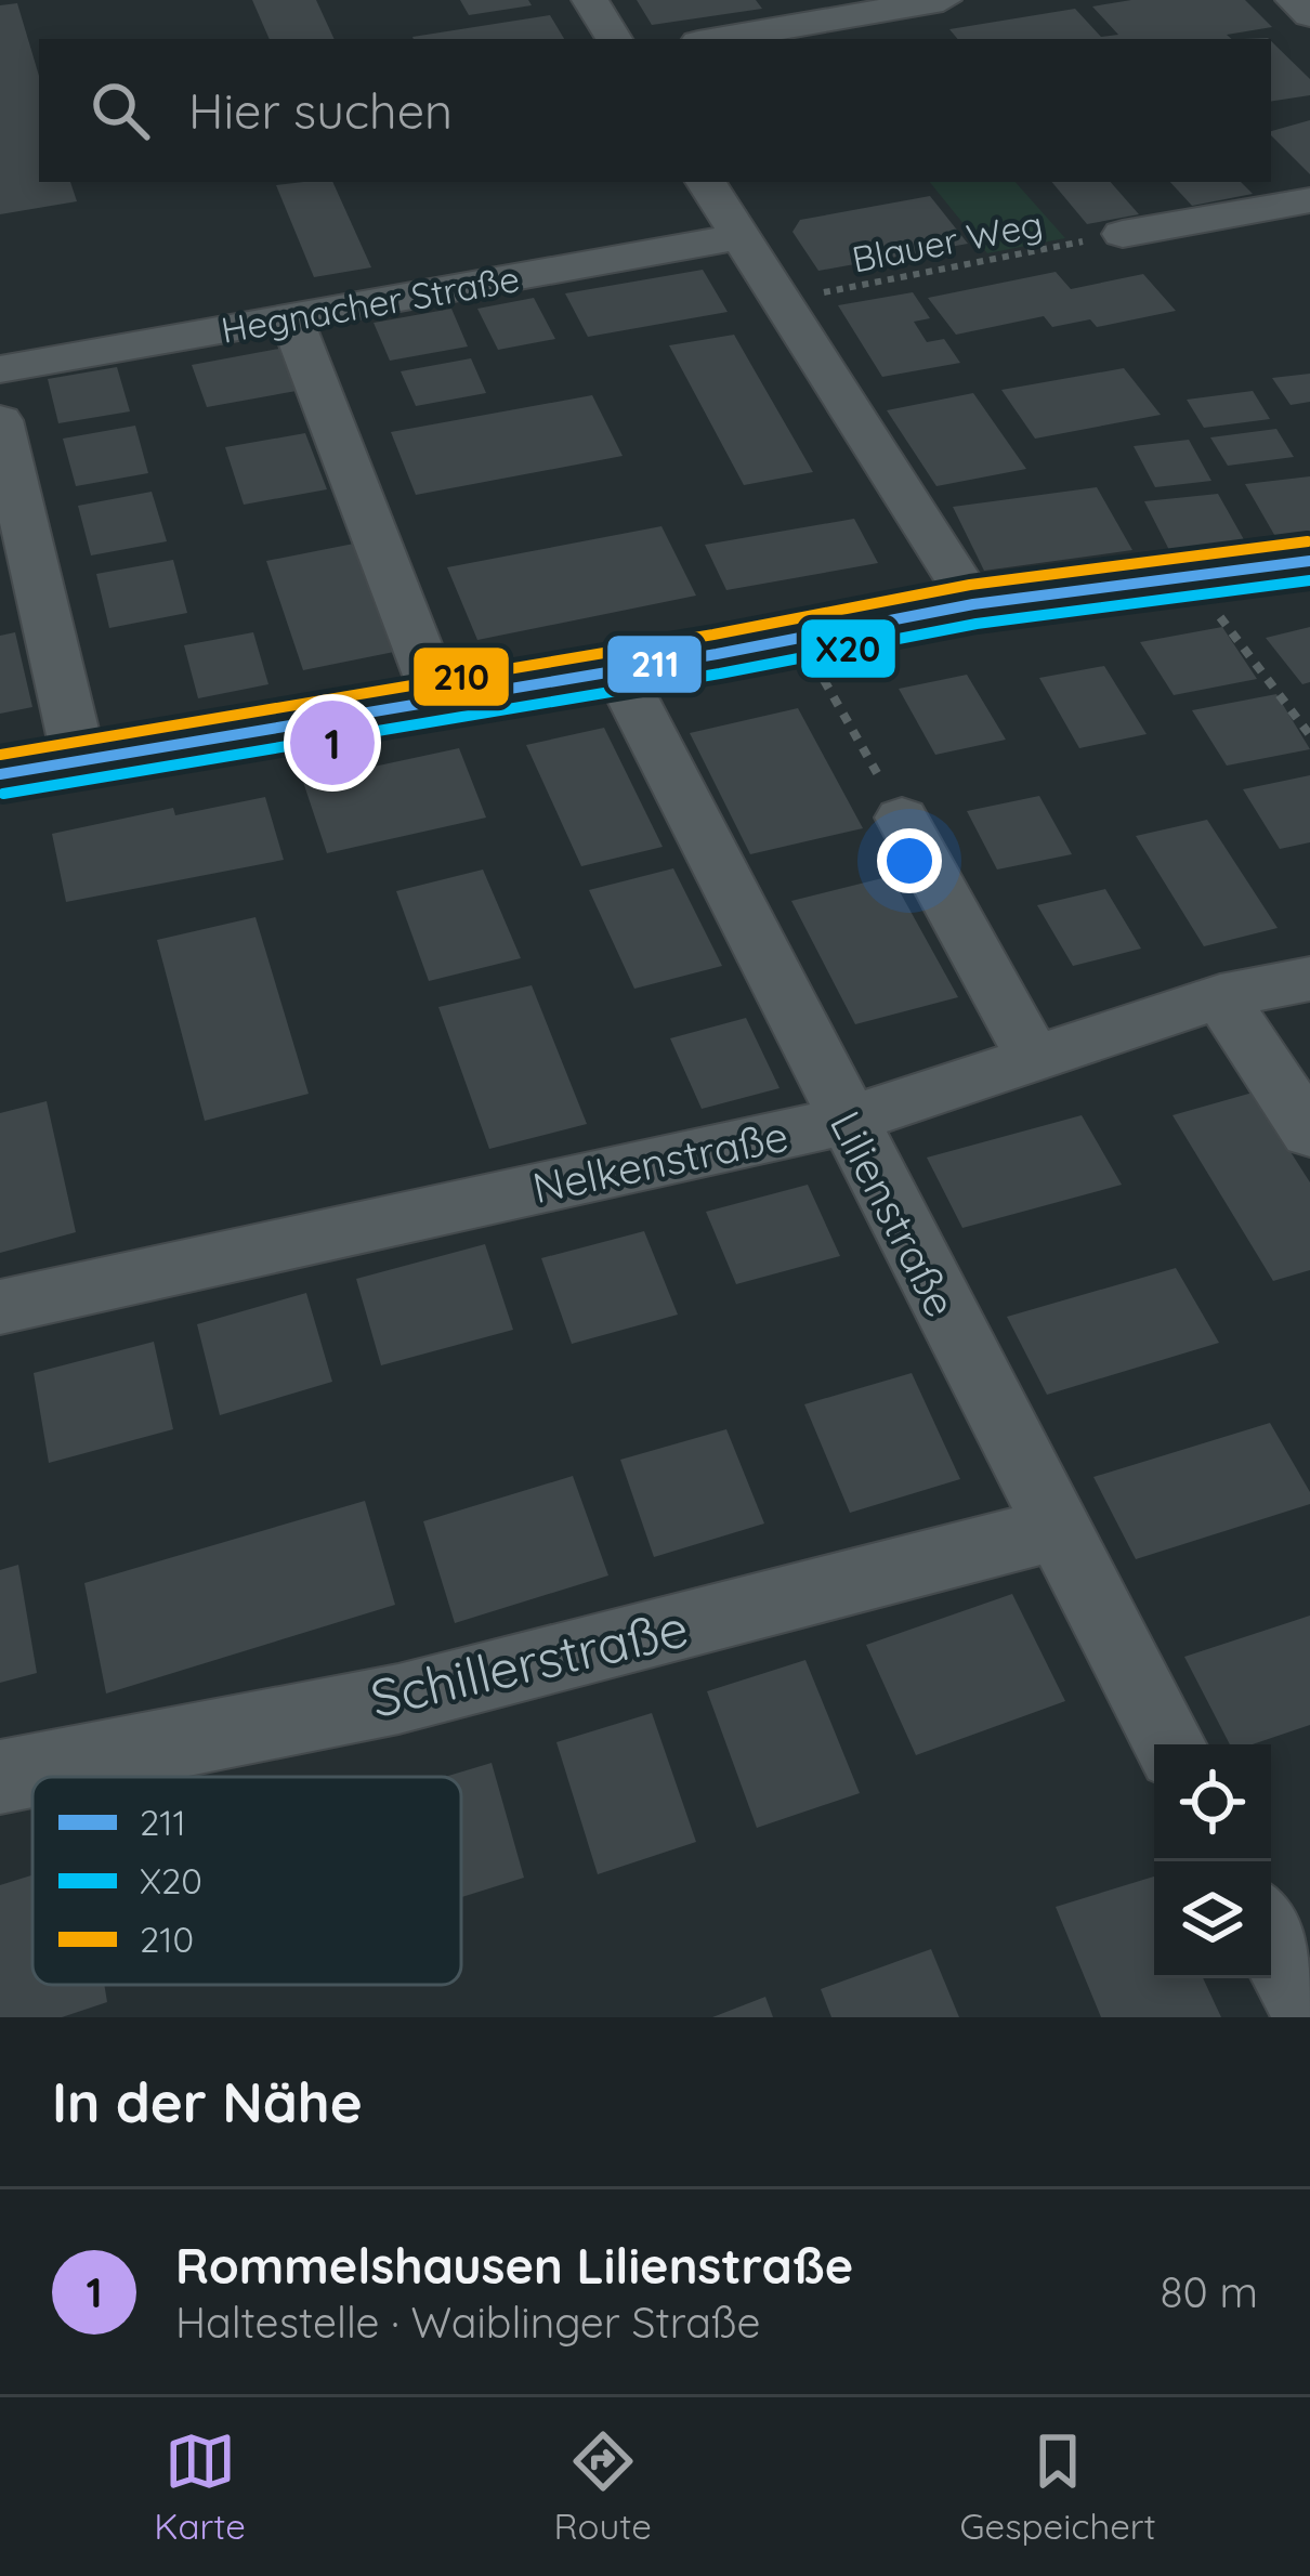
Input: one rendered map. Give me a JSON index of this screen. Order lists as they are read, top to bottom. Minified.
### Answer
{"streets":{"street":["Hegnacher Straße","Nelkenstraße","Lilienstraße","Schillerstraße"],"path":["Blauer Weg"]},"crossings":[["Nelkenstraße","Lilienstraße"],["Lilienstraße","Schillerstraße"]],"lines":["transit line 210","transit line 211","transit line X20"],"legend":["211","X20","210"],"page":{"search":"Hier suchen","pins":"1","heading":"In der Nähe","list":[{"mark":"1","name":"Rommelshausen Lilienstraße","note":"Haltestelle · Waiblinger Straße","value":"80 m"}],"nav":["Karte","Route","Gespeichert"]}}
